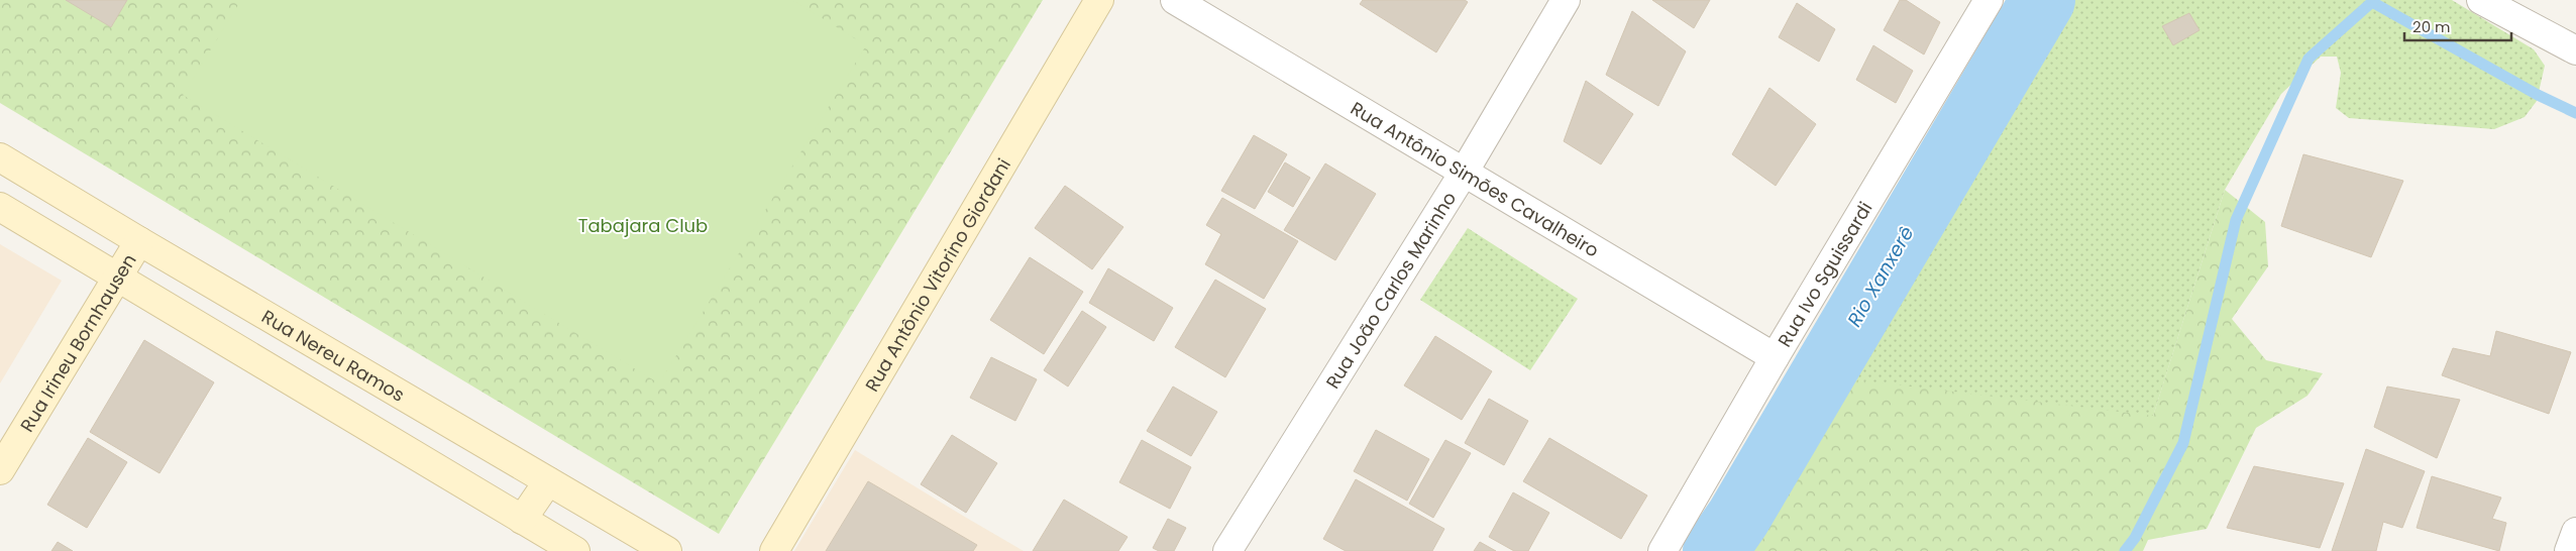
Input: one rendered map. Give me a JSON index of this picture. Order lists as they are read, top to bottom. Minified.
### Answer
{"streets":{"street":["Rua Antônio Simões Cavalheiro","Rua Ivo Sguissardi","Rua Antônio Vitorino Giordani","Rua João Carlos Marinho","Rua Irineu Bornhausen","Rua Nereu Ramos"]},"crossings":[["Rua Antônio Simões Cavalheiro","Rua Ivo Sguissardi"],["Rua Antônio Simões Cavalheiro","Rua João Carlos Marinho"],["Rua Irineu Bornhausen","Rua Nereu Ramos"]],"water":["Rio Xanxerê"],"parks":["Tabajara Club"],"scale_bar":"20 m"}
